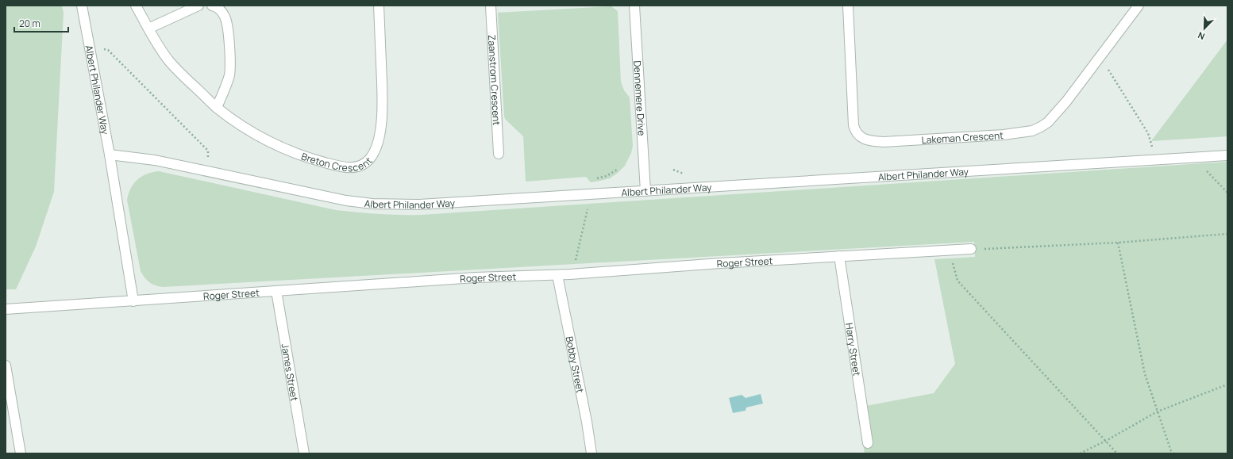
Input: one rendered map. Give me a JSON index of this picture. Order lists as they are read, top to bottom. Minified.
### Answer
{"streets":{"street":["Zaanstrom Crescent","Albert Philander Way","Dennemere Drive","Lakeman Crescent","Breton Crescent","Roger Street","Harry Street","Bobby Street","James Street"]},"crossings":[["Albert Philander Way","Dennemere Drive"],["Albert Philander Way","Roger Street"],["Roger Street","Harry Street"],["Roger Street","Bobby Street"],["Roger Street","James Street"]],"scale_bar":"20 m","north":"bottom left"}
